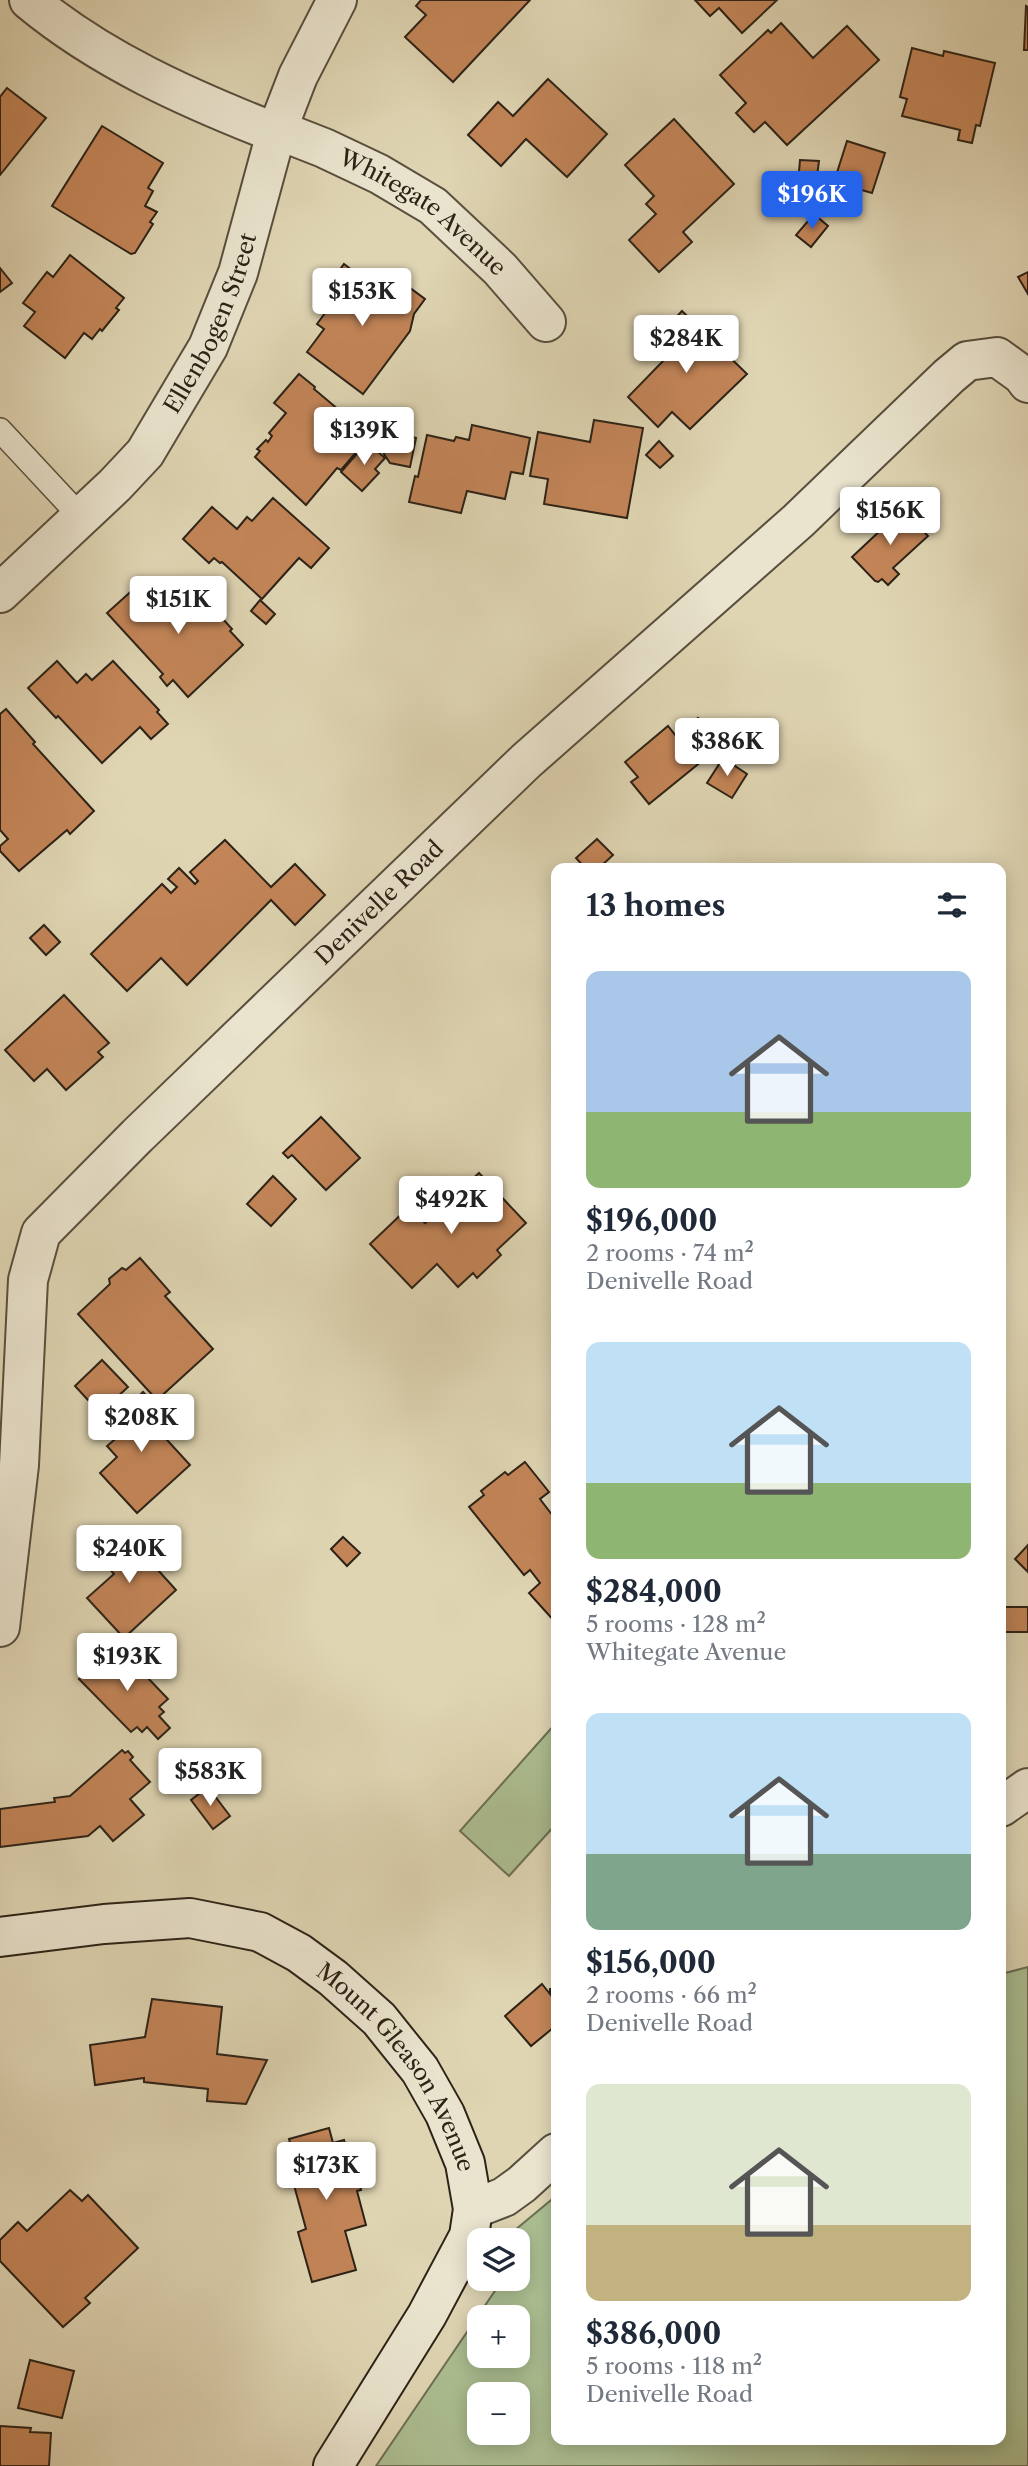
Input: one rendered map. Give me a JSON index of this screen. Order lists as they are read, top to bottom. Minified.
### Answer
{"streets":{"street":["Whitegate Avenue","Ellenbogen Street","Denivelle Road","Mount Gleason Avenue"]},"crossings":[["Whitegate Avenue","Ellenbogen Street"]],"page":{"price":["$196K","$153K","$284K","$139K","$156K","$151K","$386K","$492K","$208K","$240K","$193K","$583K","$173K"],"heading":"13 homes","list":[{"name":"$196,000","note":"2 rooms · 74 m² · Denivelle Road"},{"name":"$284,000","note":"5 rooms · 128 m² · Whitegate Avenue"},{"name":"$156,000","note":"2 rooms · 66 m² · Denivelle Road"},{"name":"$386,000","note":"5 rooms · 118 m² · Denivelle Road"}],"map_buttons":["+","−"]}}
